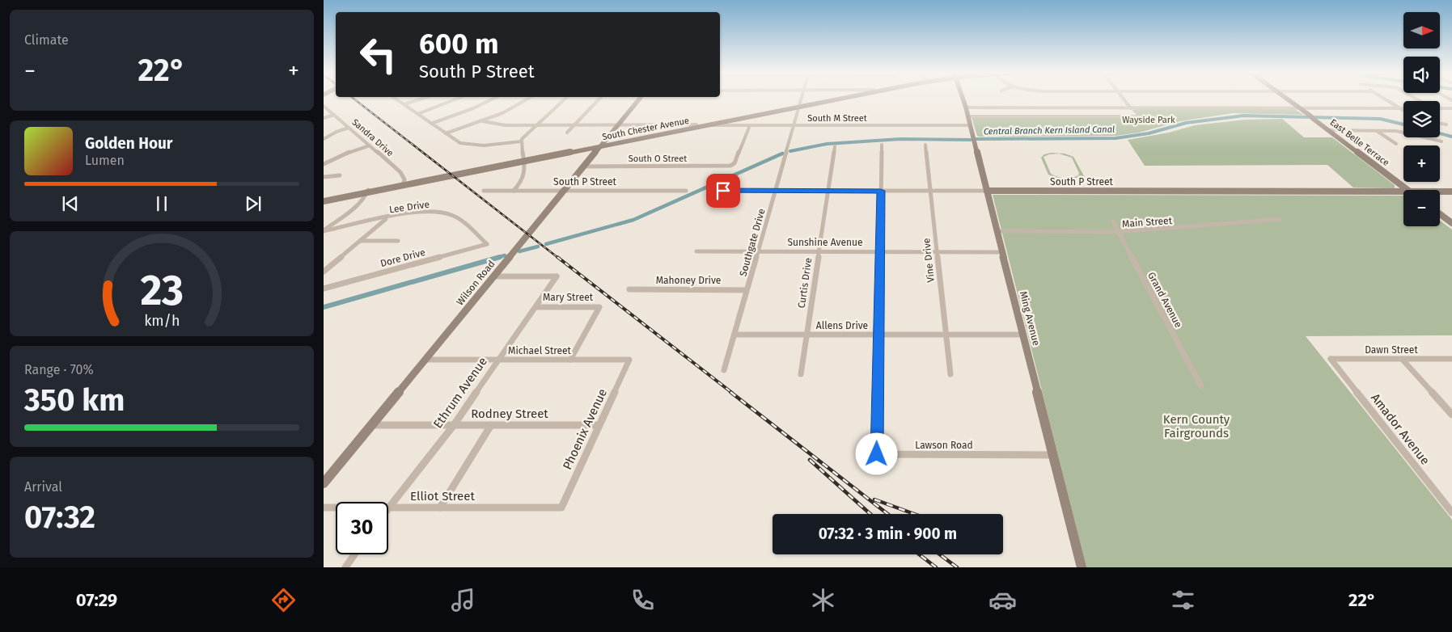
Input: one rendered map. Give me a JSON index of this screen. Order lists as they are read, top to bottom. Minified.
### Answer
{"streets":{"main road":["South Chester Avenue","South P Street","Wilson Road","Ming Avenue"],"street":["South M Street","Sandra Drive","East Belle Terrace","South O Street","Lee Drive","Main Street","Southgate Drive","Sunshine Avenue","Dore Drive","Vine Drive","Mahoney Drive","Curtis Drive","Mary Street","Grand Avenue","Allens Drive","Dawn Street","Michael Street","Ethrum Avenue","Rodney Street","Phoenix Avenue","Amador Avenue","Lawson Road","Elliot Street"]},"crossings":[["South M Street","South Chester Avenue"],["South M Street","South O Street"],["South M Street","Southgate Drive"],["South M Street","Ming Avenue"],["South Chester Avenue","Sandra Drive"],["South Chester Avenue","Southgate Drive"],["South Chester Avenue","Wilson Road"],["South O Street","Wilson Road"],["South P Street","Southgate Drive"],["South P Street","Vine Drive"],["South P Street","Wilson Road"],["South P Street","Curtis Drive"],["South P Street","Ming Avenue"],["South P Street","Lawson Road"],["Lee Drive","Dore Drive"],["Main Street","Grand Avenue"],["Main Street","Ming Avenue"],["Southgate Drive","Sunshine Avenue"],["Southgate Drive","Mahoney Drive"],["Southgate Drive","Allens Drive"],["Sunshine Avenue","Vine Drive"],["Sunshine Avenue","Curtis Drive"],["Sunshine Avenue","Ming Avenue"],["Sunshine Avenue","Lawson Road"],["Vine Drive","Allens Drive"],["Wilson Road","Michael Street"],["Wilson Road","Ethrum Avenue"],["Wilson Road","Rodney Street"],["Curtis Drive","Allens Drive"],["Mary Street","Michael Street"],["Mary Street","Ethrum Avenue"],["Ming Avenue","Allens Drive"],["Ming Avenue","Lawson Road"],["Allens Drive","Lawson Road"],["Dawn Street","Amador Avenue"],["Michael Street","Ethrum Avenue"],["Michael Street","Phoenix Avenue"],["Ethrum Avenue","Rodney Street"],["Rodney Street","Phoenix Avenue"],["Phoenix Avenue","Elliot Street"]],"water":["Central Branch Kern Island Canal"],"parks":["Wayside Park","Kern County Fairgrounds"],"north":"right","page":{"tile":["Climate",["Range · 70%","350 km"],["Arrival","07:32"]],"map_buttons":["+","−"],"turn":["600 m","South P Street"],"heat":["−","22°","+"],"song":["Golden Hour","Lumen"],"limit":"30","trip":"07:32 · 3 min · 900 m","tabs":["07:29","22°"],"gauge":["23","km/h"]}}
